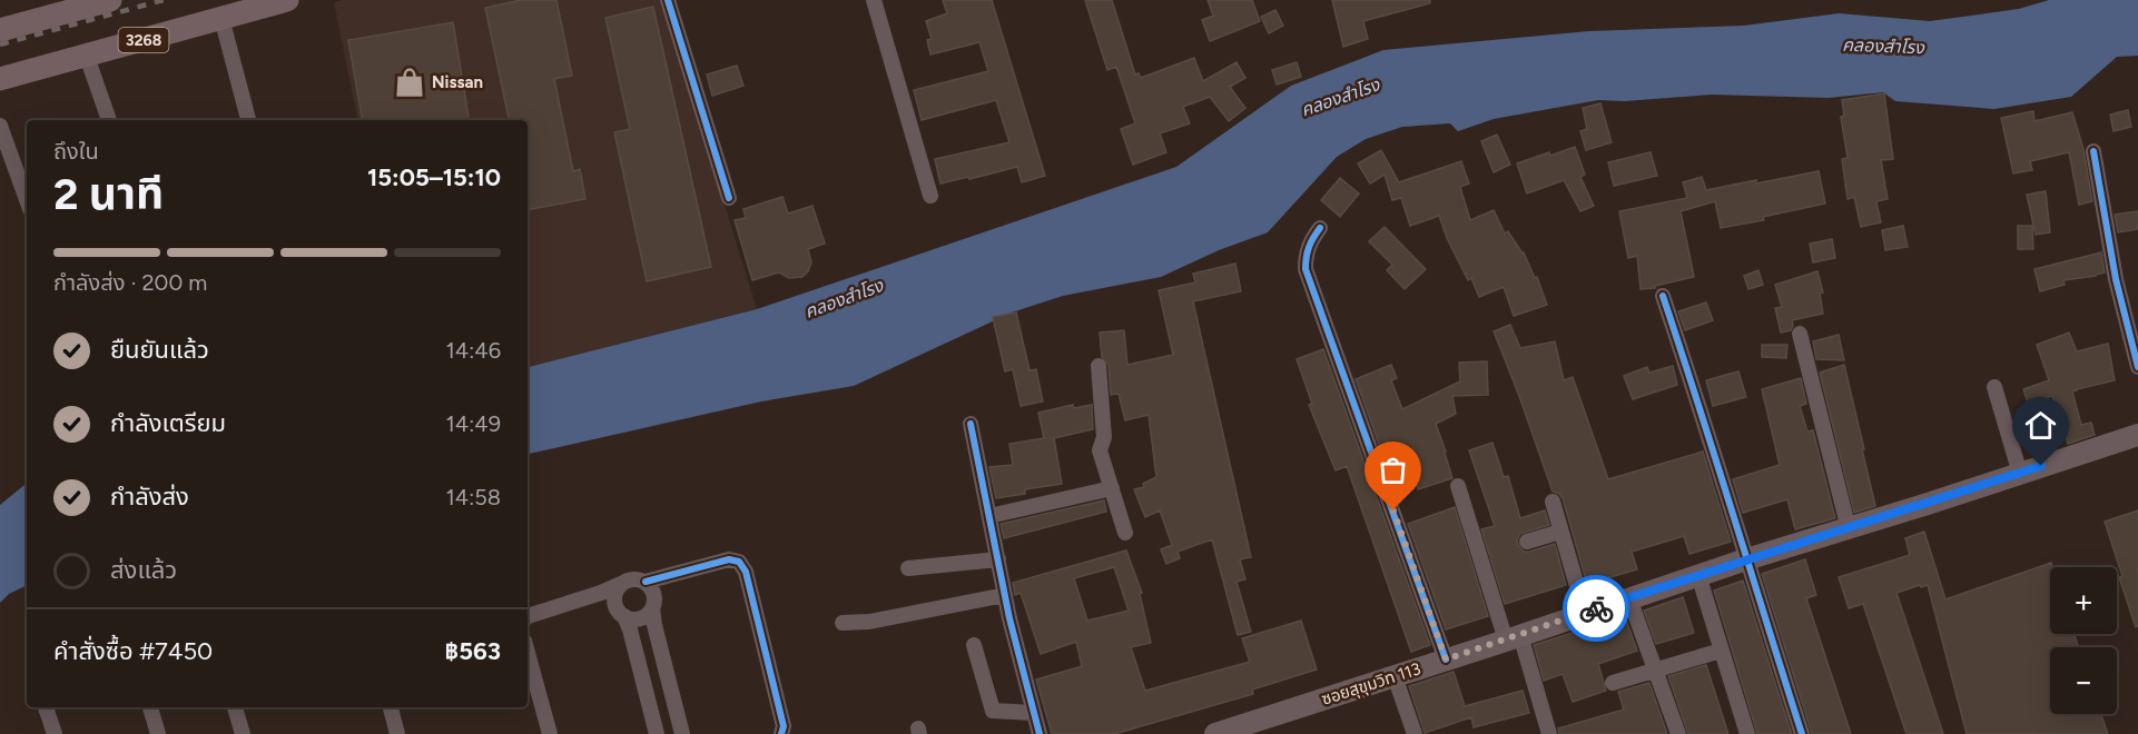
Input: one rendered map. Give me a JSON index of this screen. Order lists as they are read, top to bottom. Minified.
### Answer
{"streets":{"main road":["3268","ซอยสุขุมวิท 113"]},"water":["คลองสำโรง"],"places":{"shop":["Nissan"]},"page":{"heading":["2 นาที","ถึงใน","15:05–15:10"],"panel":["คำสั่งซื้อ #7450","฿563"],"bar":"กำลังส่ง · 200 m","list":[["ยืนยันแล้ว","14:46"],["กำลังเตรียม","14:49"],["กำลังส่ง","14:58"],"ส่งแล้ว"],"map_buttons":["+","−"]}}
